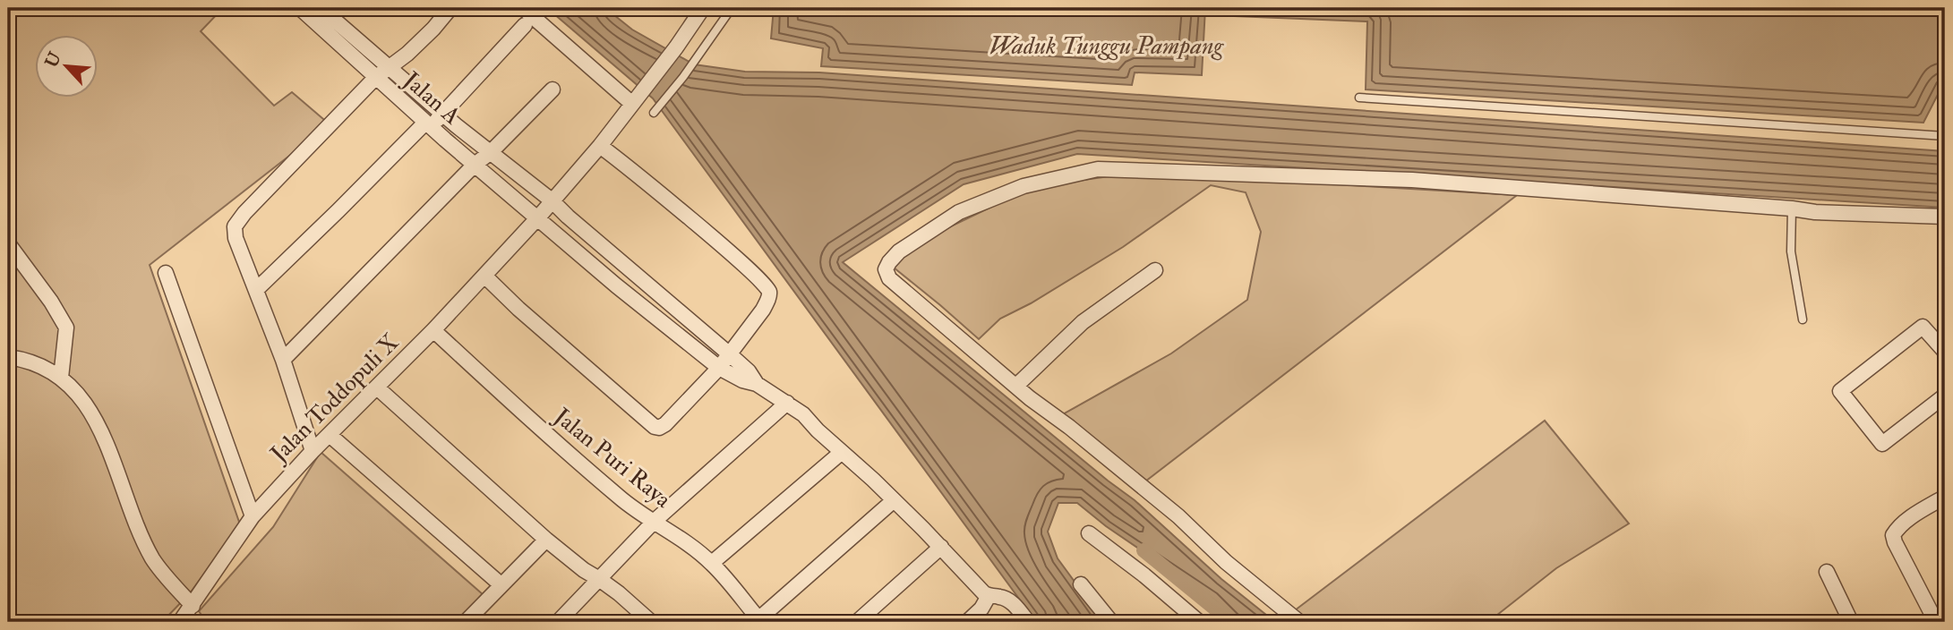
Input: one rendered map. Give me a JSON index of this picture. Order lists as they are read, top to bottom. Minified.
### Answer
{"streets":{"street":["Jalan A","Jalan Toddopuli X","Jalan Puri Raya"]},"crossings":[["Jalan A","Jalan Toddopuli X"],["Jalan Toddopuli X","Jalan Puri Raya"]],"water":["Waduk Tunggu Pampang"],"north":"top left"}
